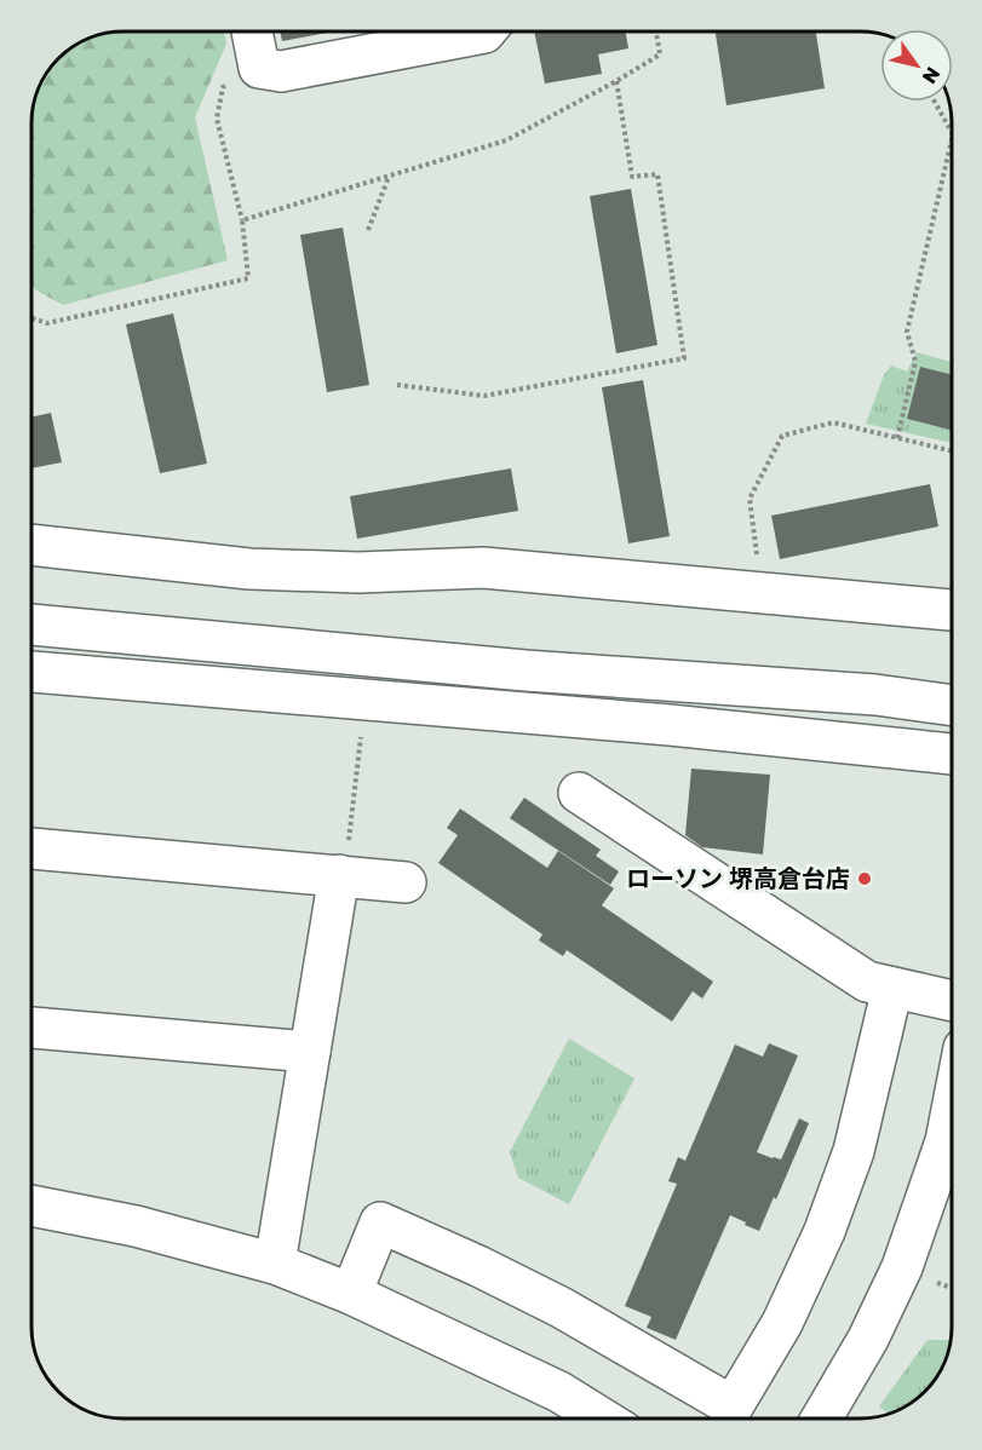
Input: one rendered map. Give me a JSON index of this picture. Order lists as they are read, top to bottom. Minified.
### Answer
{"places":["ローソン 堺高倉台店"],"north":"bottom right"}
